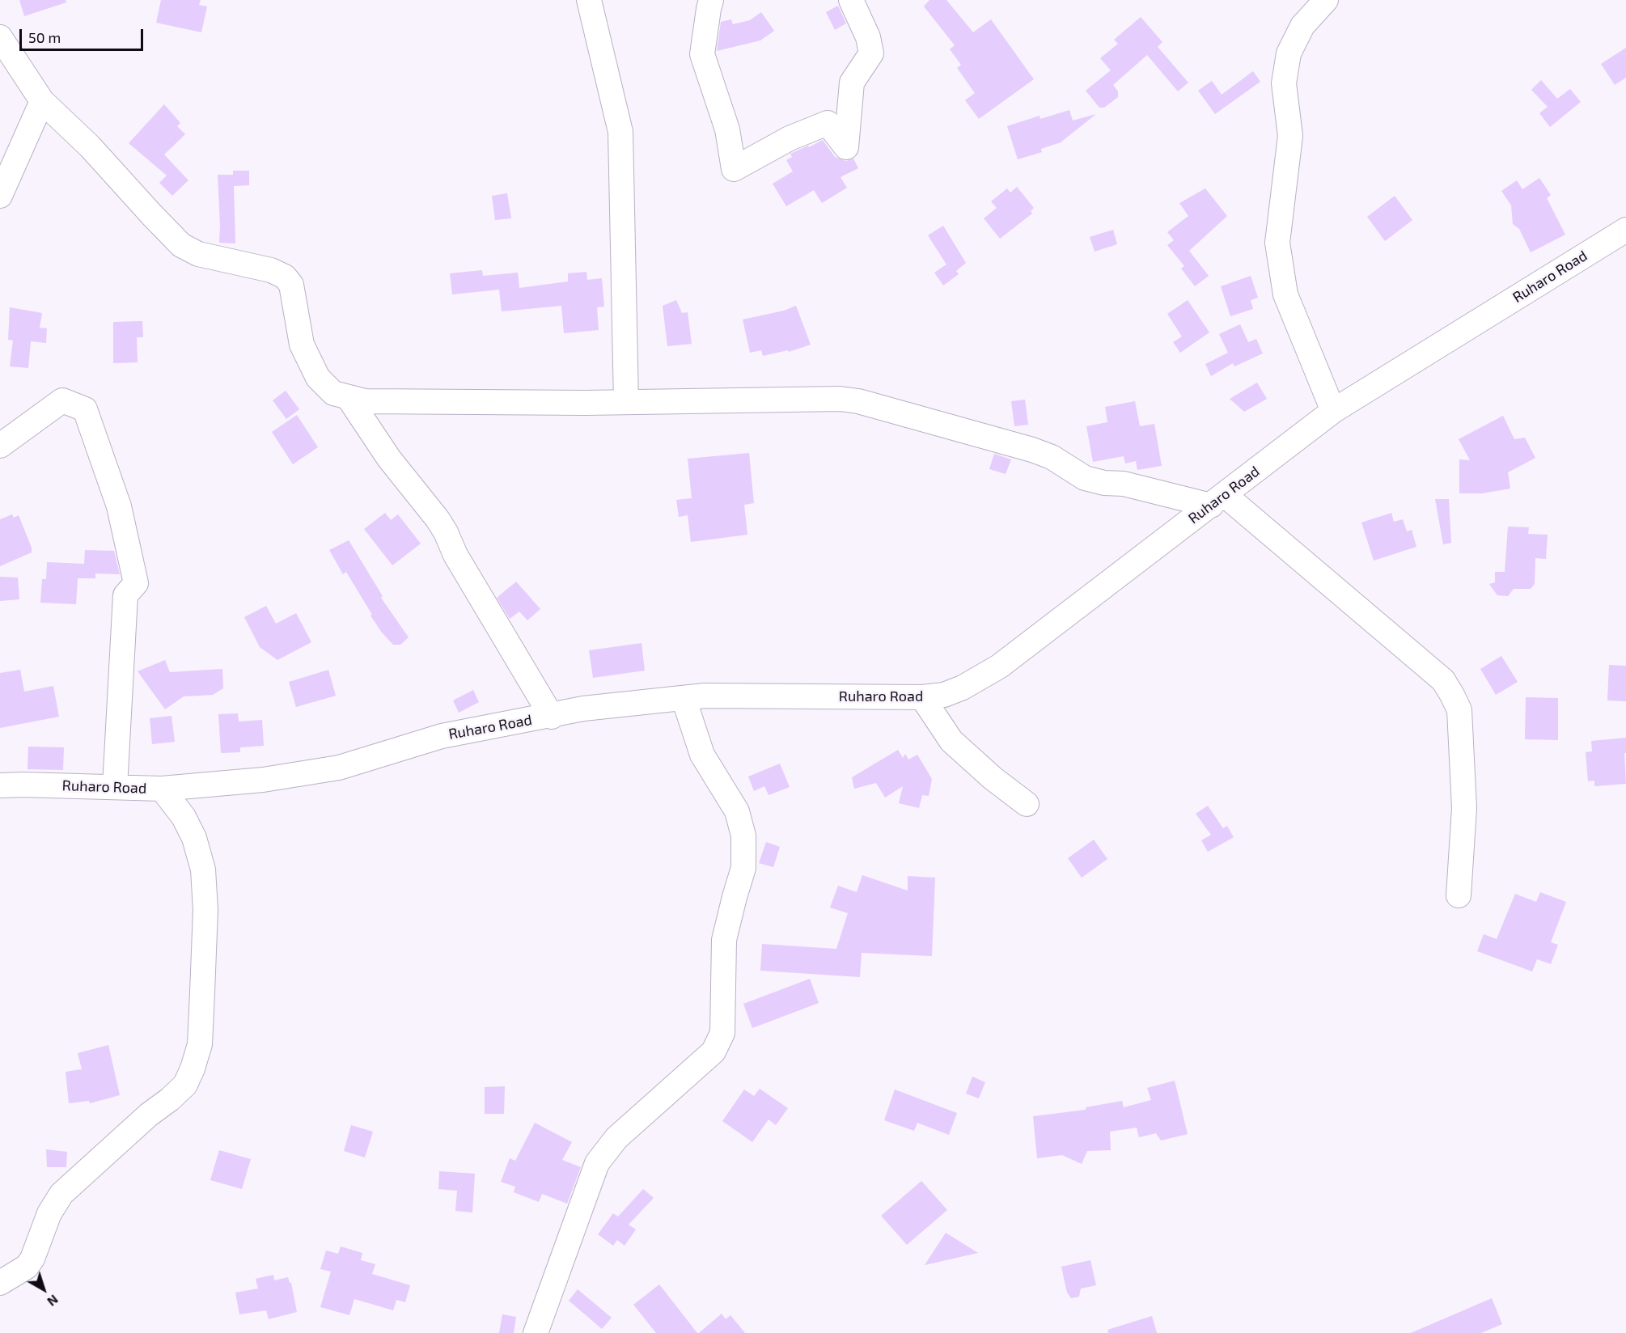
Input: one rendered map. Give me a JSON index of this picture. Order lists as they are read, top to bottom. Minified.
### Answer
{"streets":{"street":["Ruharo Road"]},"scale_bar":"50 m","north":"bottom right"}
